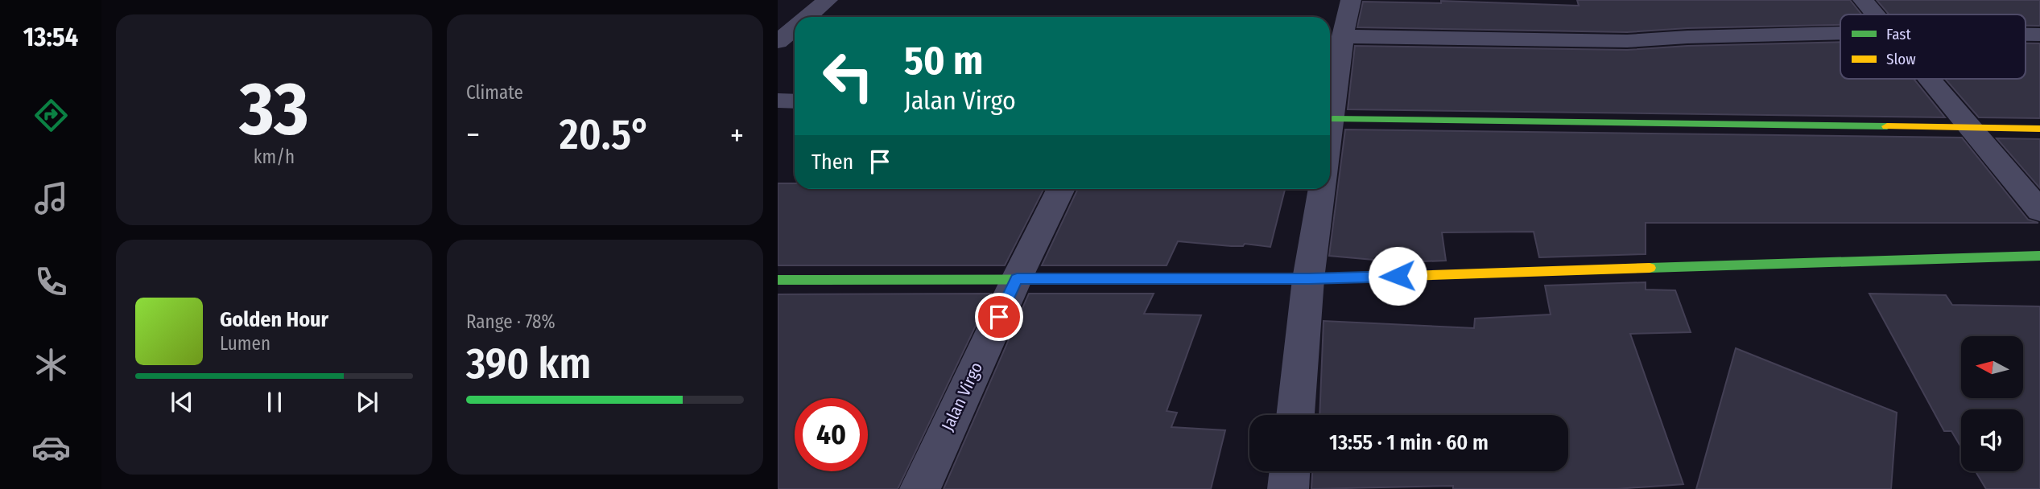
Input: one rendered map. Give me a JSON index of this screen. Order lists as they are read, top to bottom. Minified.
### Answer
{"streets":{"street":["Jalan Virgo"]},"legend":["Fast","Slow"],"north":"left","page":{"tabs":"13:54","tile":[["33","km/h"],"Climate",["Range · 78%","390 km"]],"turn":["50 m","Jalan Virgo"],"heat":["−","20.5°","+"],"then":"Then","song":["Golden Hour","Lumen"],"limit":"40","trip":"13:55 · 1 min · 60 m"}}
